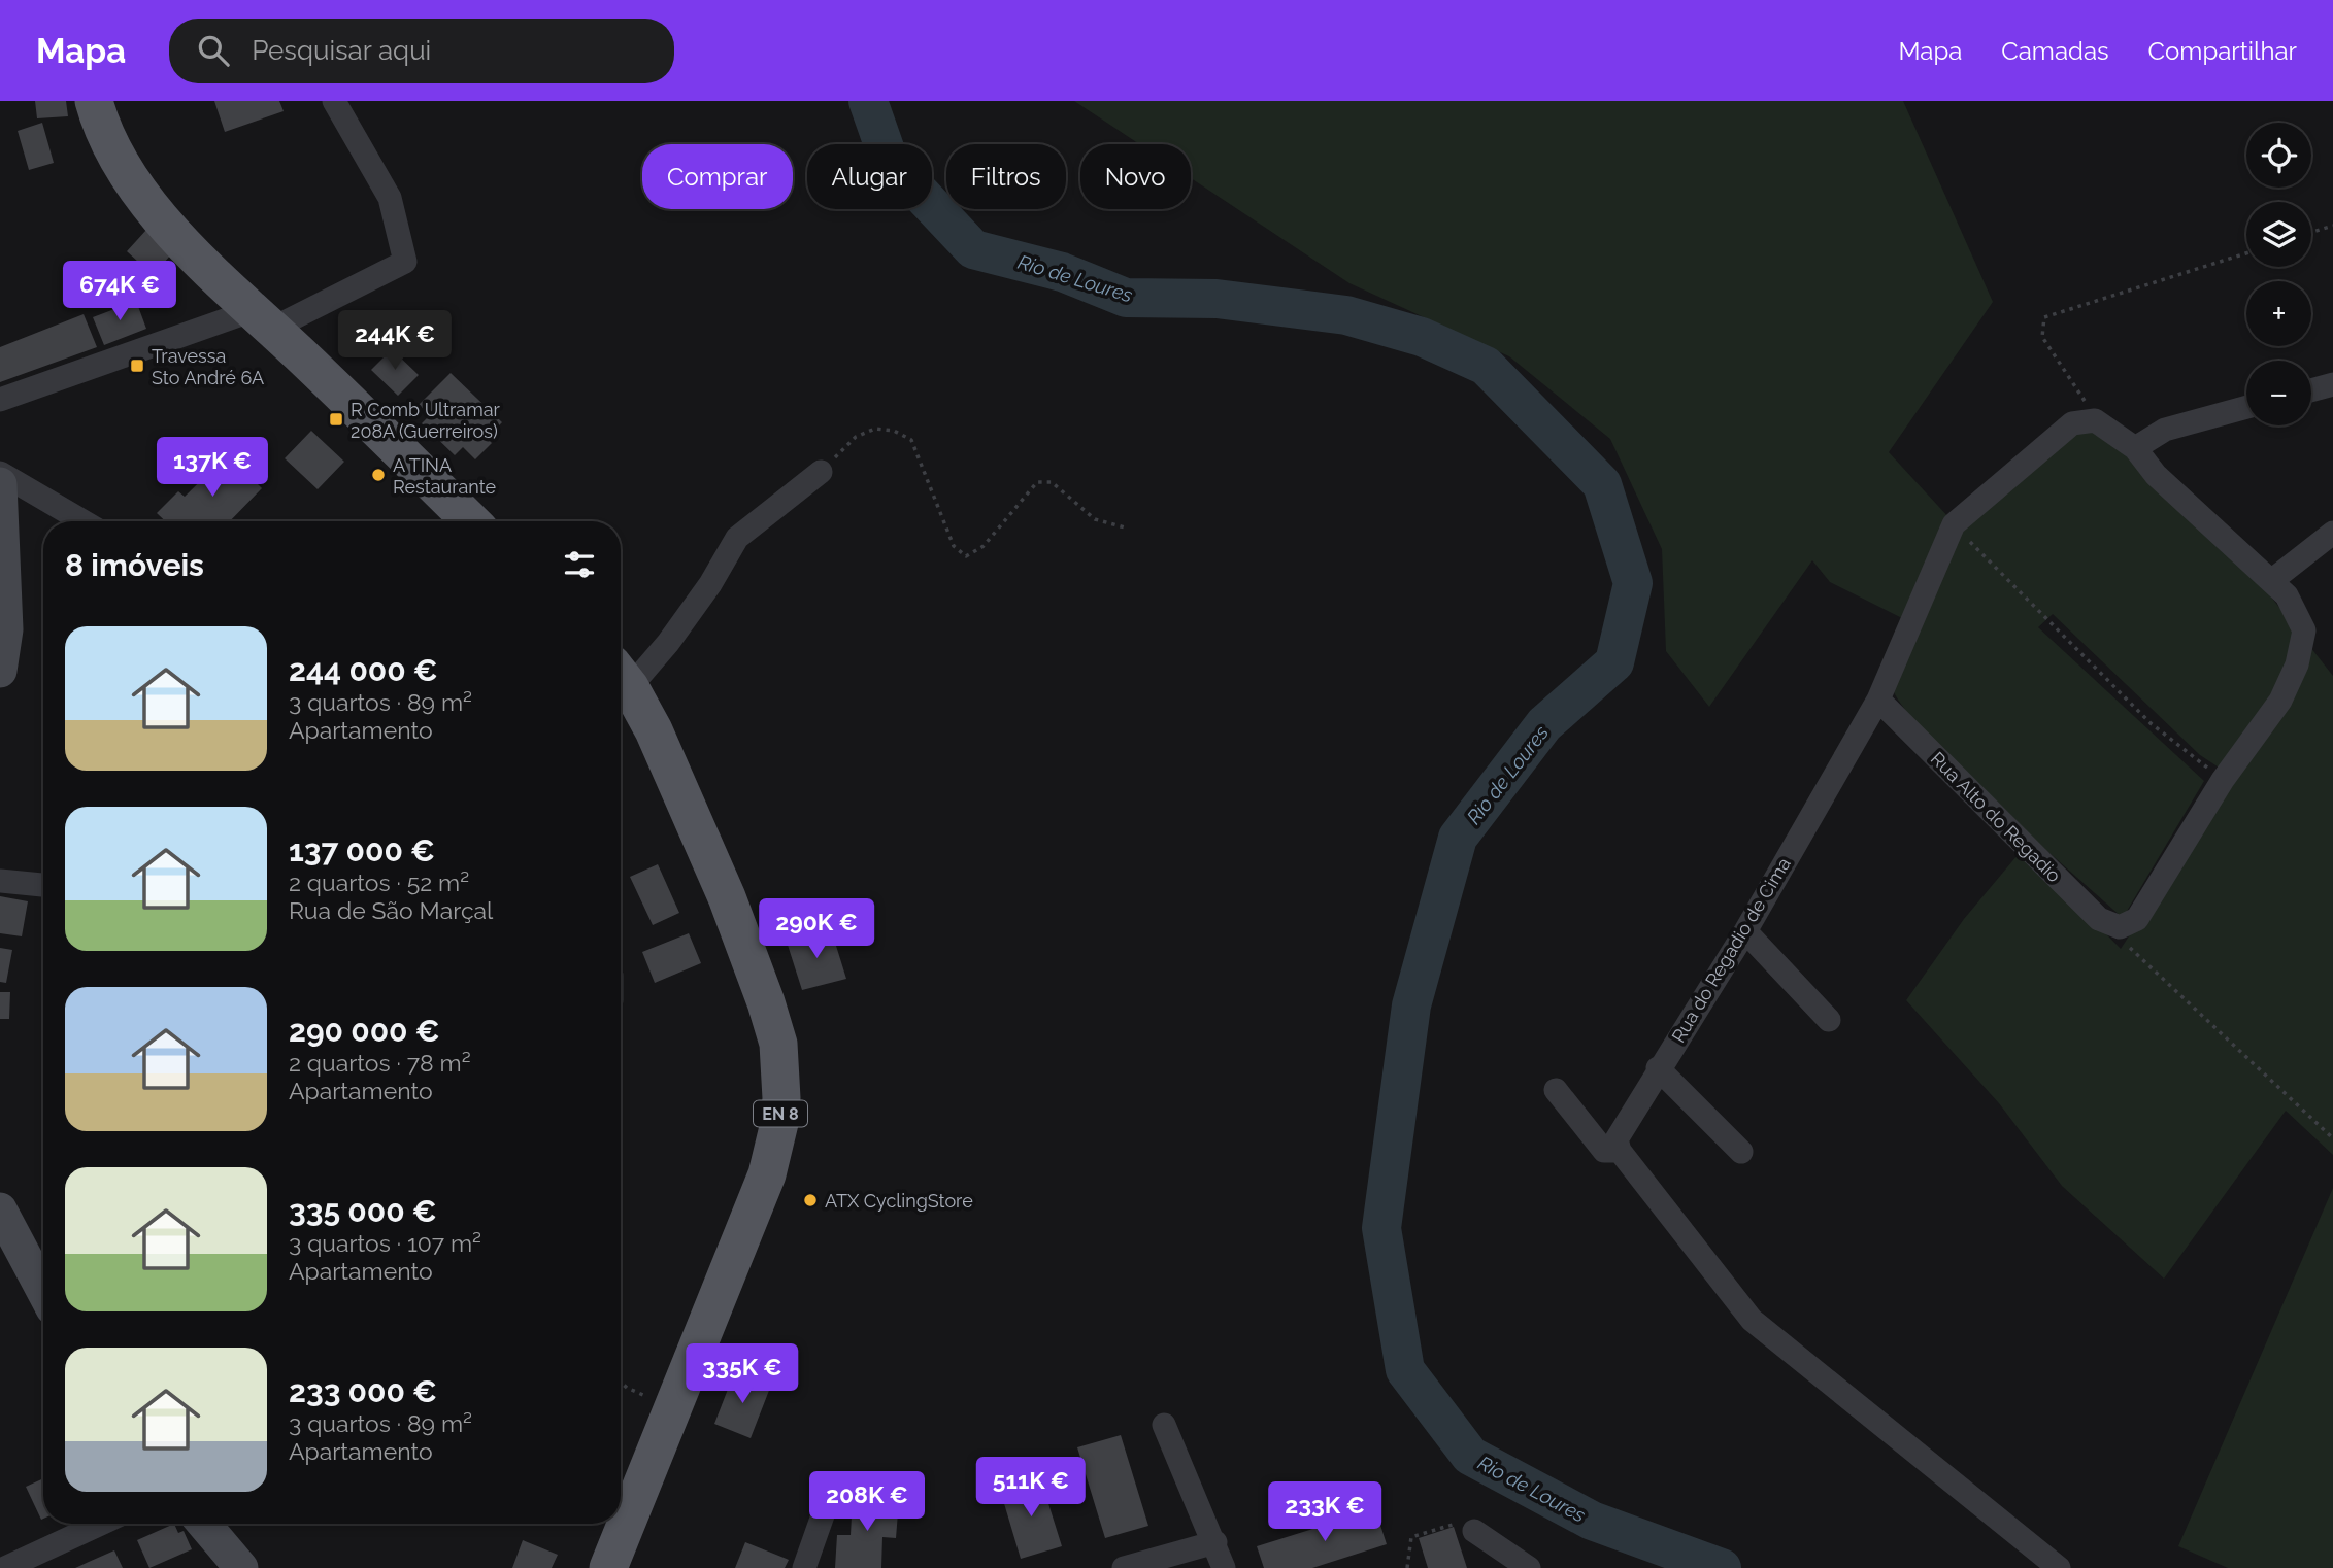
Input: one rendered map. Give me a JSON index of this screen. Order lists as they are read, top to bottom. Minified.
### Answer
{"streets":{"main road":["EN 8"],"street":["Rua Alto do Regadio","Rua do Regadio de Cima"]},"crossings":[["Rua Alto do Regadio","Rua do Regadio de Cima"]],"water":["Rio de Loures"],"places":{"transit":["Travessa Sto André 6A","R Comb Ultramar 208A (Guerreiros)"],"other":["A TINA Restaurante","ATX CyclingStore"]},"page":{"header":"Mapa","search":"Pesquisar aqui","nav":["Mapa","Camadas","Compartilhar"],"map_buttons":["+","−"],"chip":["Comprar","Alugar","Filtros","Novo"],"price":["674K €","244K €","137K €","290K €","335K €","511K €","208K €","233K €"],"heading":"8 imóveis","list":[{"name":"244 000 €","note":"3 quartos · 89 m² · Apartamento"},{"name":"137 000 €","note":"2 quartos · 52 m² · Rua de São Marçal"},{"name":"290 000 €","note":"2 quartos · 78 m² · Apartamento"},{"name":"335 000 €","note":"3 quartos · 107 m² · Apartamento"},{"name":"233 000 €","note":"3 quartos · 89 m² · Apartamento"}]}}
